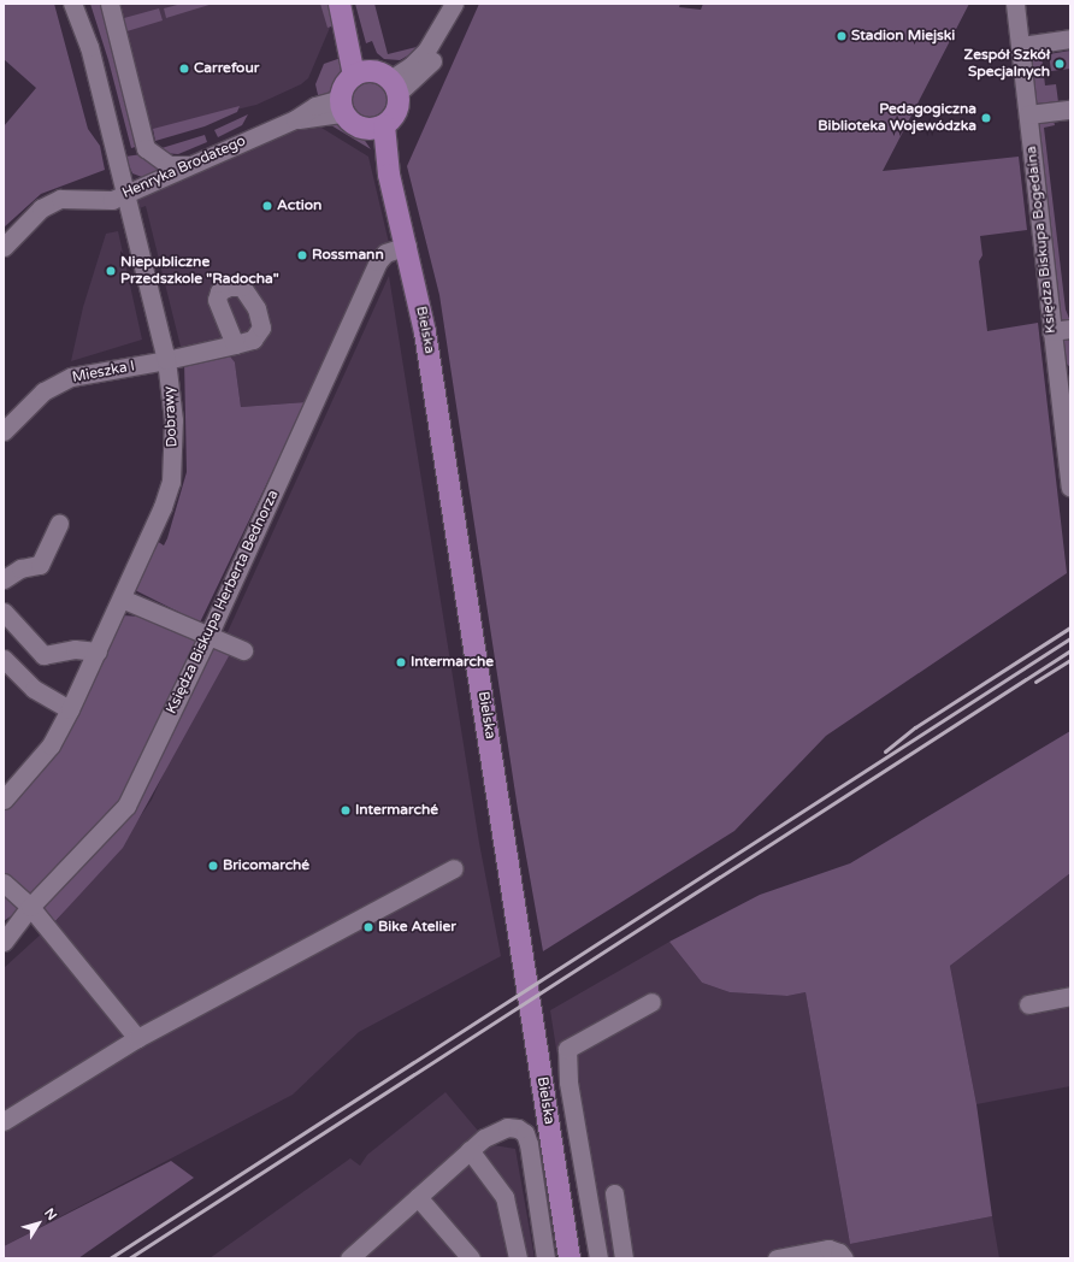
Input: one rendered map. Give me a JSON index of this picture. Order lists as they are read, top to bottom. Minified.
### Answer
{"streets":{"main road":["Bielska"],"street":["Henryka Brodatego","Księdza Biskupa Bogedaina","Mieszka I","Dobrawy","Księdza Biskupa Herberta Bednorza"]},"crossings":[["Henryka Brodatego","Bielska"],["Henryka Brodatego","Dobrawy"],["Bielska","Księdza Biskupa Herberta Bednorza"],["Mieszka I","Dobrawy"]],"places":["Stadion Miejski","Zespół Szkół Specjalnych","Carrefour","Pedagogiczna Biblioteka Wojewódzka","Action","Rossmann","Niepubliczne Przedszkole \"Radocha\"","Intermarche","Intermarché","Bricomarché","Bike Atelier"],"north":"top right"}
